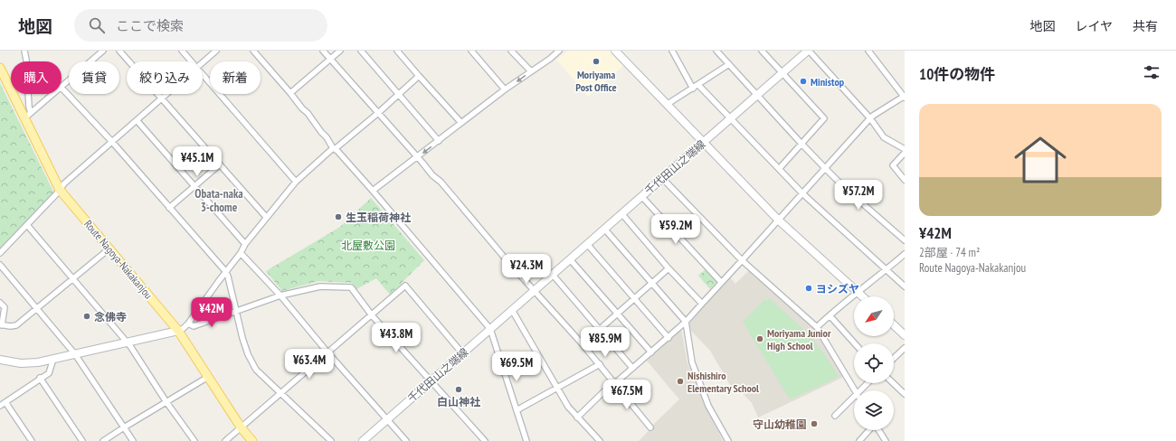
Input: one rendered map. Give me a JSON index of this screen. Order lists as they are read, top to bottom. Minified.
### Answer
{"streets":{"main road":["Route Nagoya-Nakakanjou"],"street":["千代田山之端線"]},"districts":["Obata-naka 3-chome"],"parks":["北屋敷公園"],"places":["Moriyama Post Office","Ministop","生玉稲荷神社","ヨシズヤ","念佛寺","Moriyama Junior High School","Nishishiro Elementary School","白山神社","守山幼稚園"],"north":"bottom left","page":{"header":"地図","search":"ここで検索","nav":["地図","レイヤ","共有"],"heading":"10件の物件","chip":["購入","賃貸","絞り込み","新着"],"list":[{"name":"¥42M","note":"2部屋 · 74 m² · Route Nagoya-Nakakanjou"}],"price":["¥45.1M","¥57.2M","¥59.2M","¥24.3M","¥42M","¥43.8M","¥85.9M","¥63.4M","¥69.5M","¥67.5M"]}}
